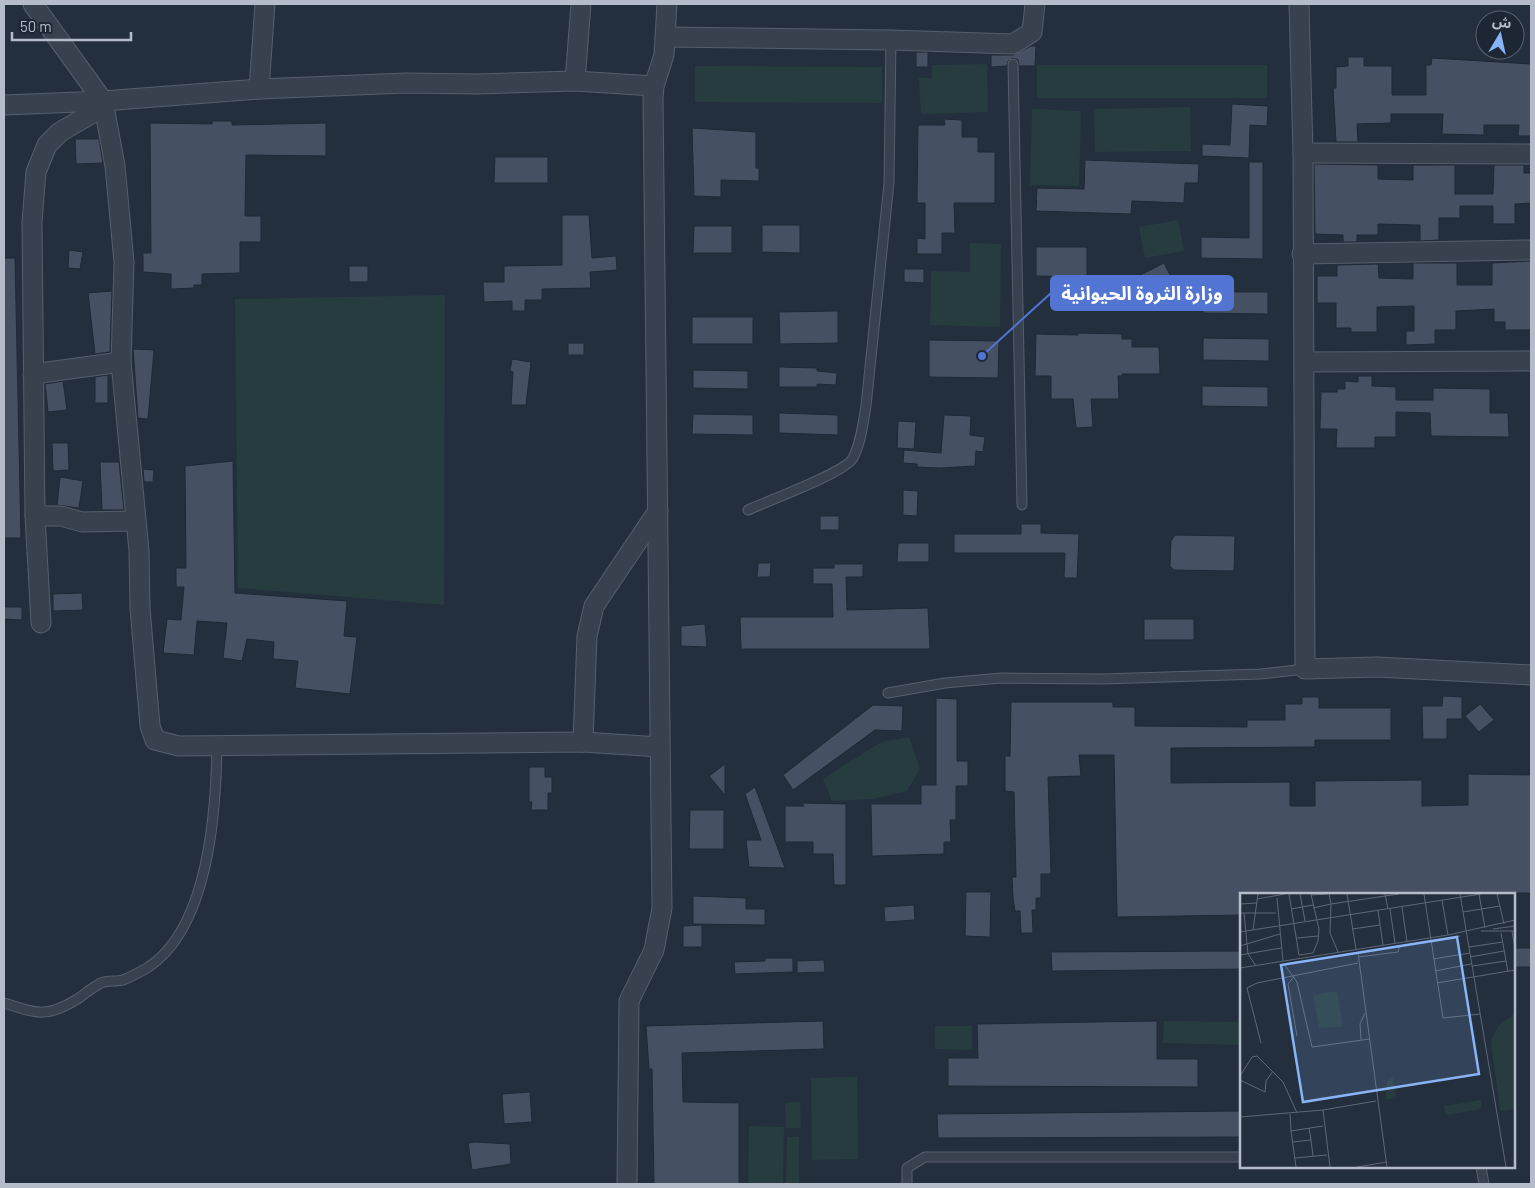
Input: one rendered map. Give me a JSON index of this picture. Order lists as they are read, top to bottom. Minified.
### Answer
{"places":["وزارة الثروة الحيوانية"],"scale_bar":"50 m","north":"top"}
